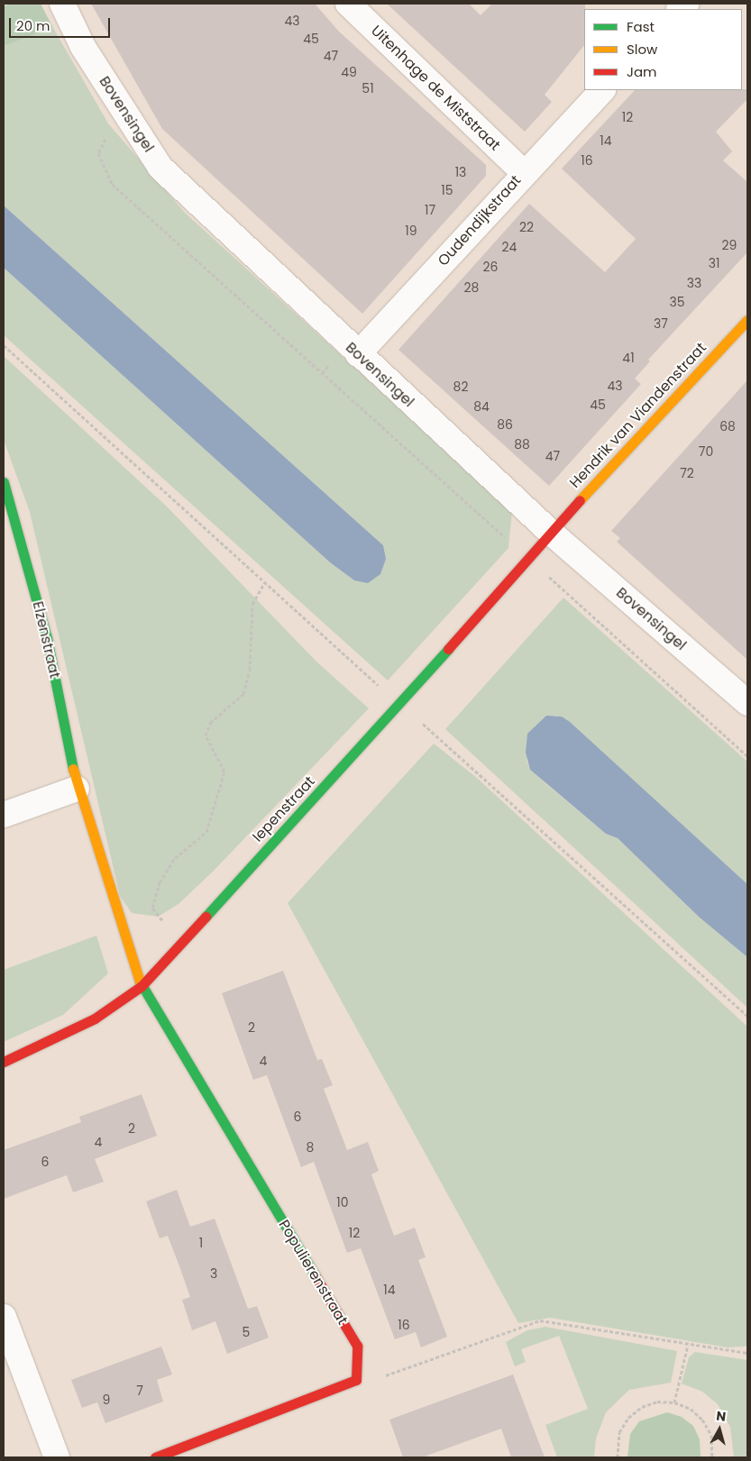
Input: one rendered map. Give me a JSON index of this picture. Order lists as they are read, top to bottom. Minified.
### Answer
{"streets":{"street":["Uitenhage de Miststraat","Bovensingel","Oudendijkstraat","Hendrik van Viandenstraat","Elzenstraat","Iepenstraat","Populierenstraat"]},"crossings":[["Uitenhage de Miststraat","Oudendijkstraat"],["Bovensingel","Oudendijkstraat"],["Bovensingel","Hendrik van Viandenstraat"],["Bovensingel","Iepenstraat"],["Hendrik van Viandenstraat","Iepenstraat"],["Elzenstraat","Iepenstraat"],["Elzenstraat","Populierenstraat"],["Iepenstraat","Populierenstraat"]],"house_numbers":["43","45","47","49","51","12","14","16","13","15","17","22","19","29","24","31","26","33","28","35","37","41","43","82","45","84","86","68","88","70","47","72","2","4","6","2","4","8","6","10","12","1","3","14","16","5","7","9"],"legend":["Fast","Slow","Jam"],"scale_bar":"20 m","north":"top"}
